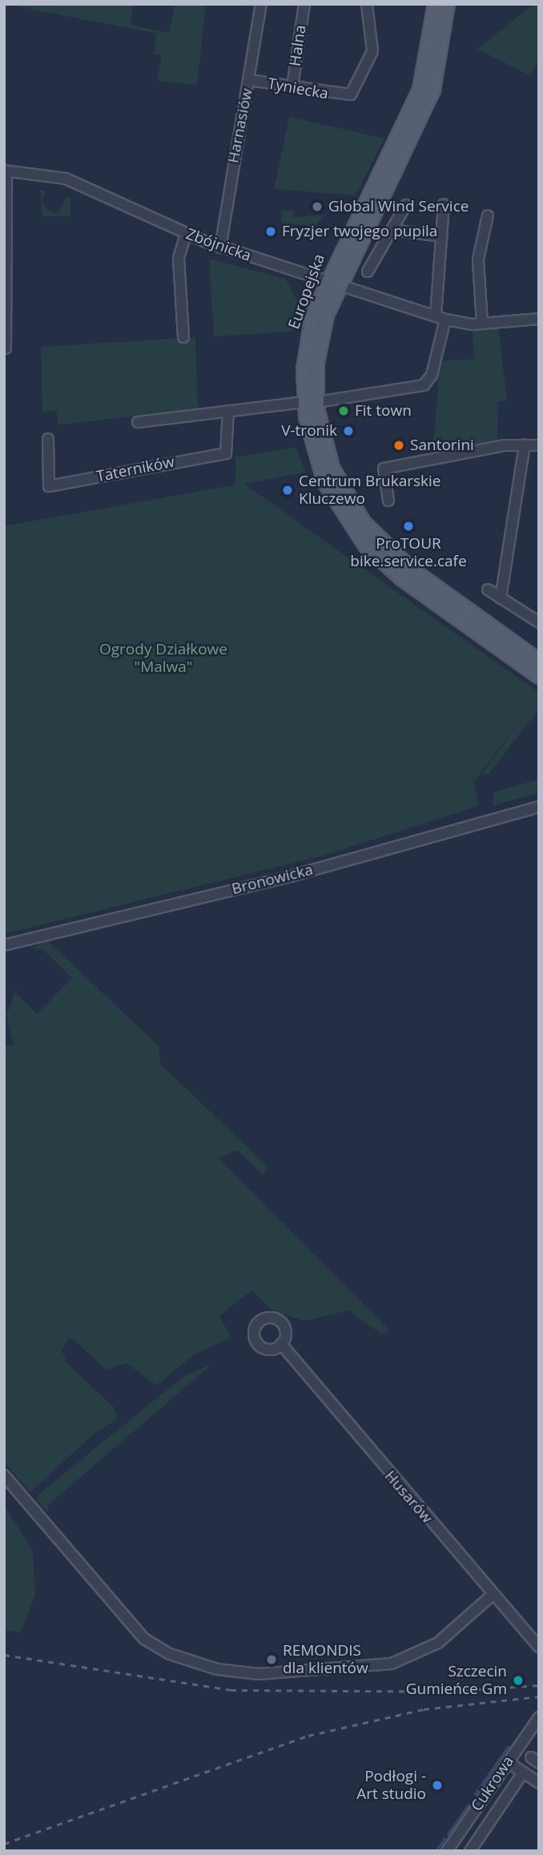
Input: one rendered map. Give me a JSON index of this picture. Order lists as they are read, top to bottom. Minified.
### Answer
{"streets":{"main road":["Europejska"],"street":["Halna","Tyniecka","Harnasiów","Zbójnicka","Taterników","Bronowicka","Husarów","Cukrowa"]},"crossings":[["Halna","Tyniecka"],["Tyniecka","Harnasiów"],["Harnasiów","Zbójnicka"],["Zbójnicka","Europejska"]],"parks":["Ogrody Działkowe \"Malwa\""],"places":["Global Wind Service","Fryzjer twojego pupila","Fit town","V-tronik","Santorini","Centrum Brukarskie Kluczewo","ProTOUR bike.service.cafe","REMONDIS dla klientów","Szczecin Gumieńce Gm","Podłogi - Art studio"]}
